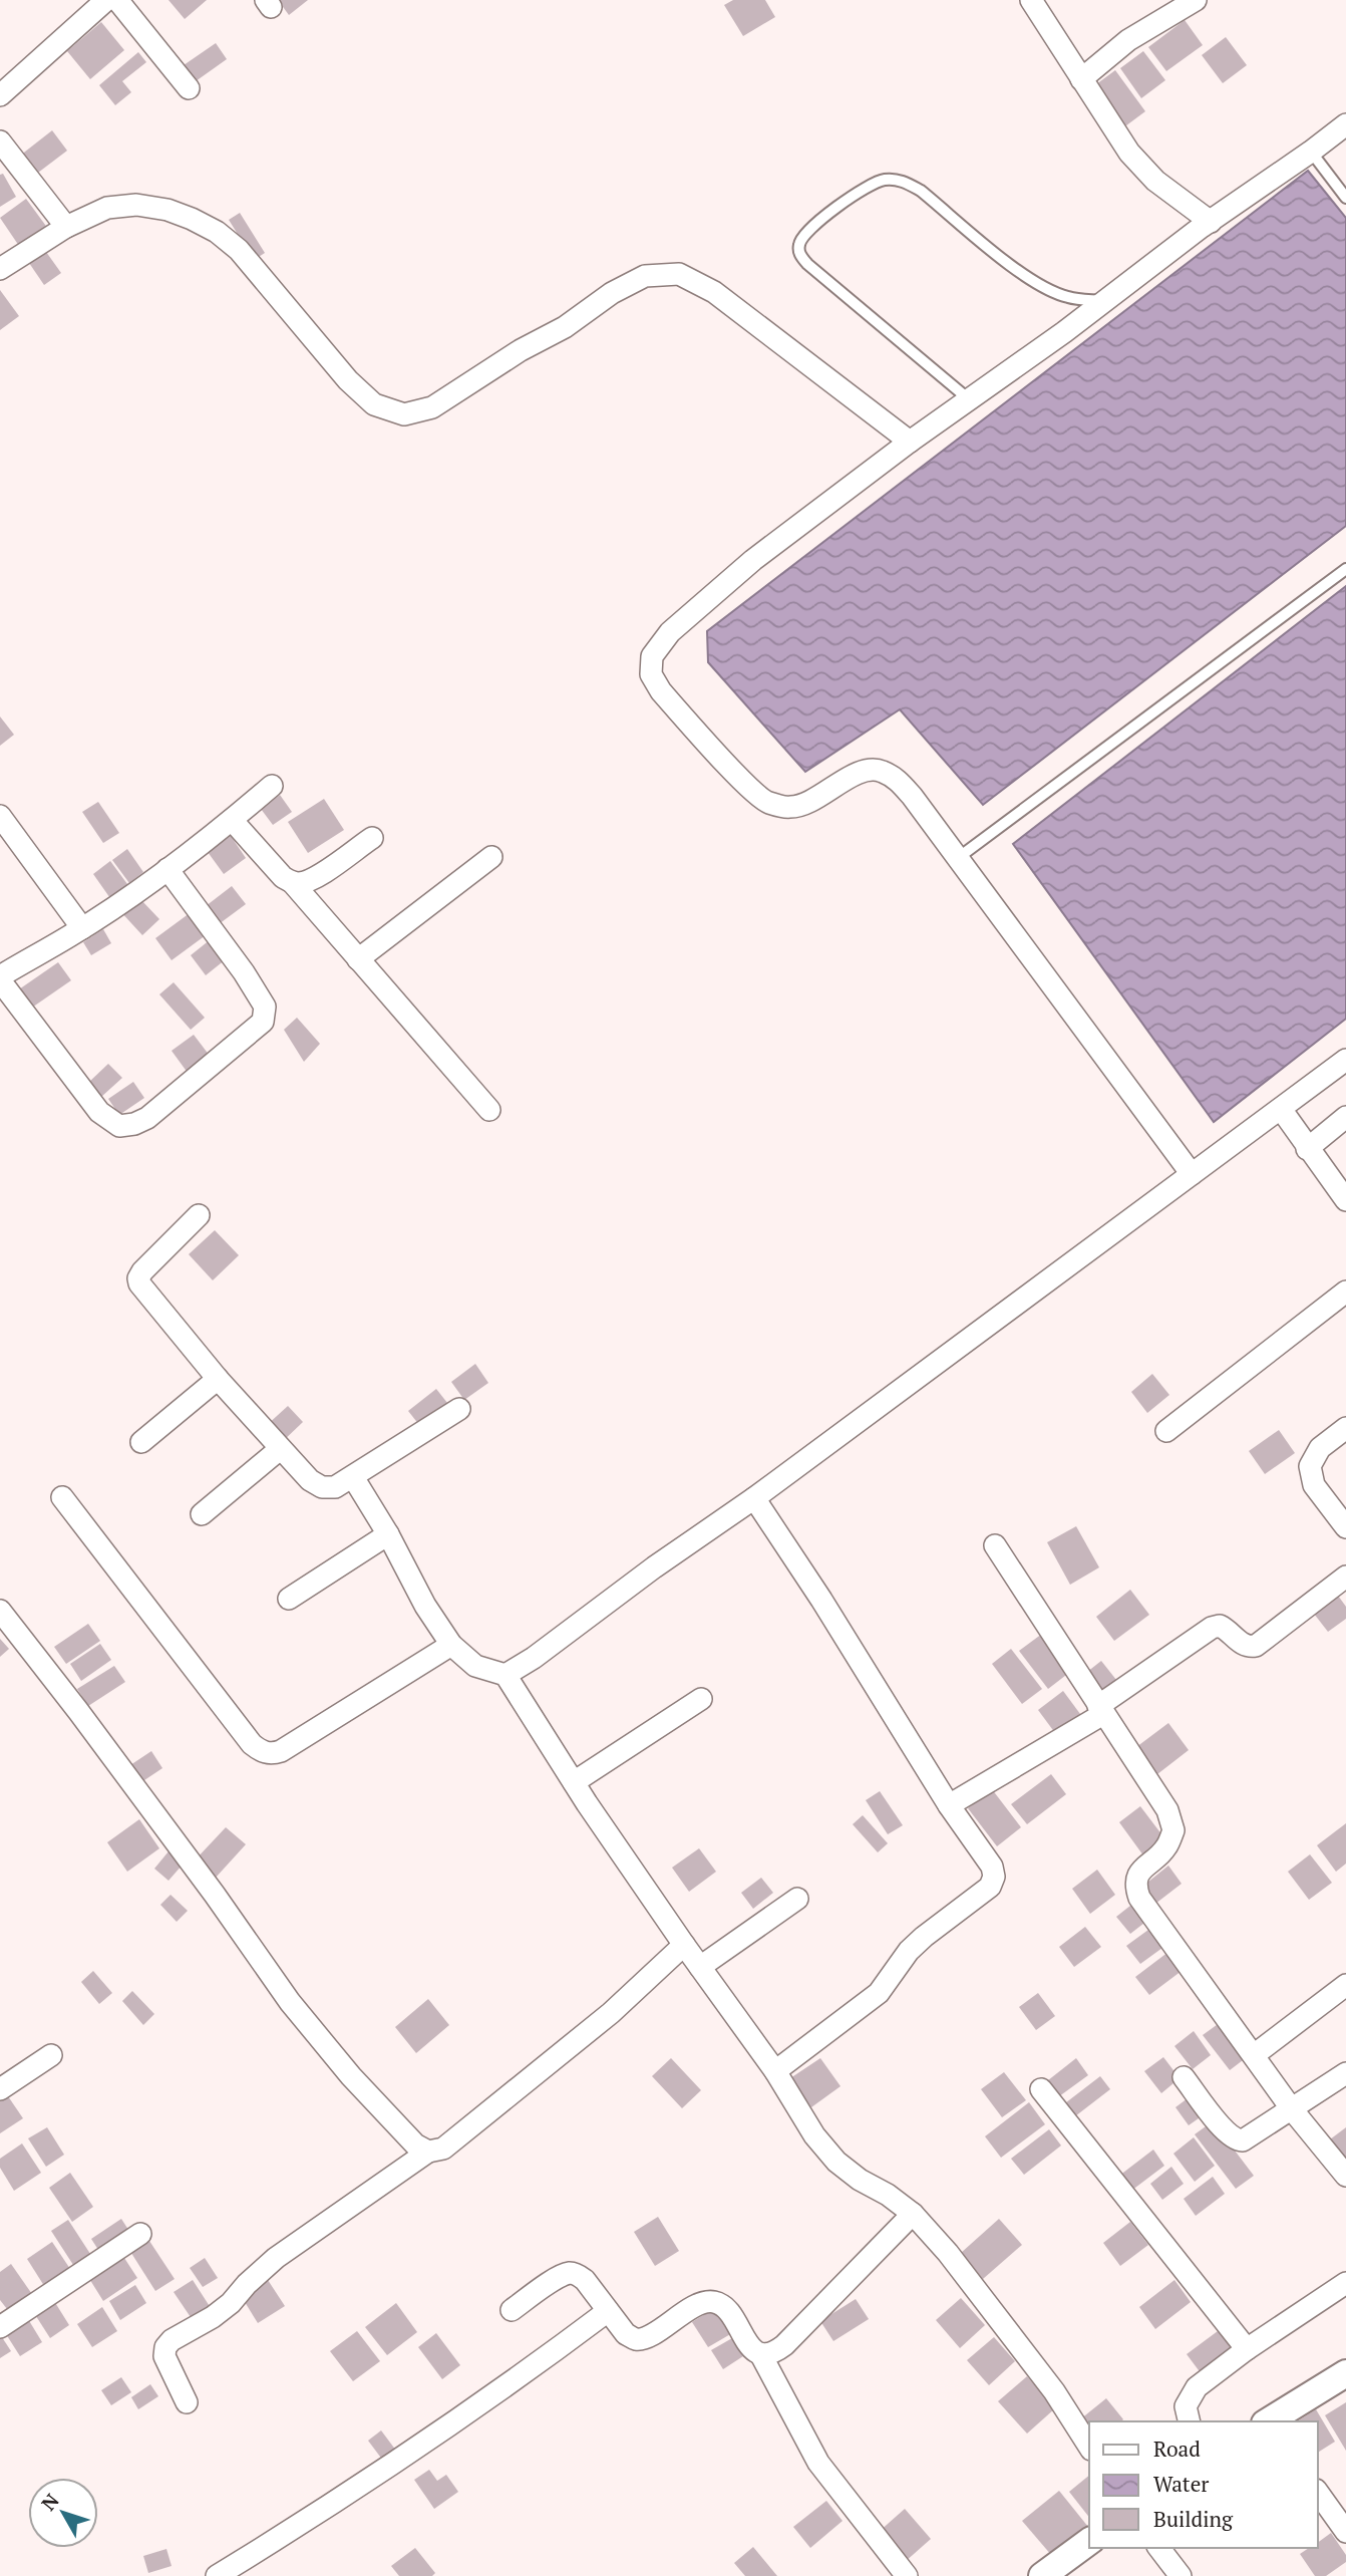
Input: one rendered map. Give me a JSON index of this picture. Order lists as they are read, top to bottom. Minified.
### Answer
{"legend":["Road","Water","Building"],"north":"top left"}
